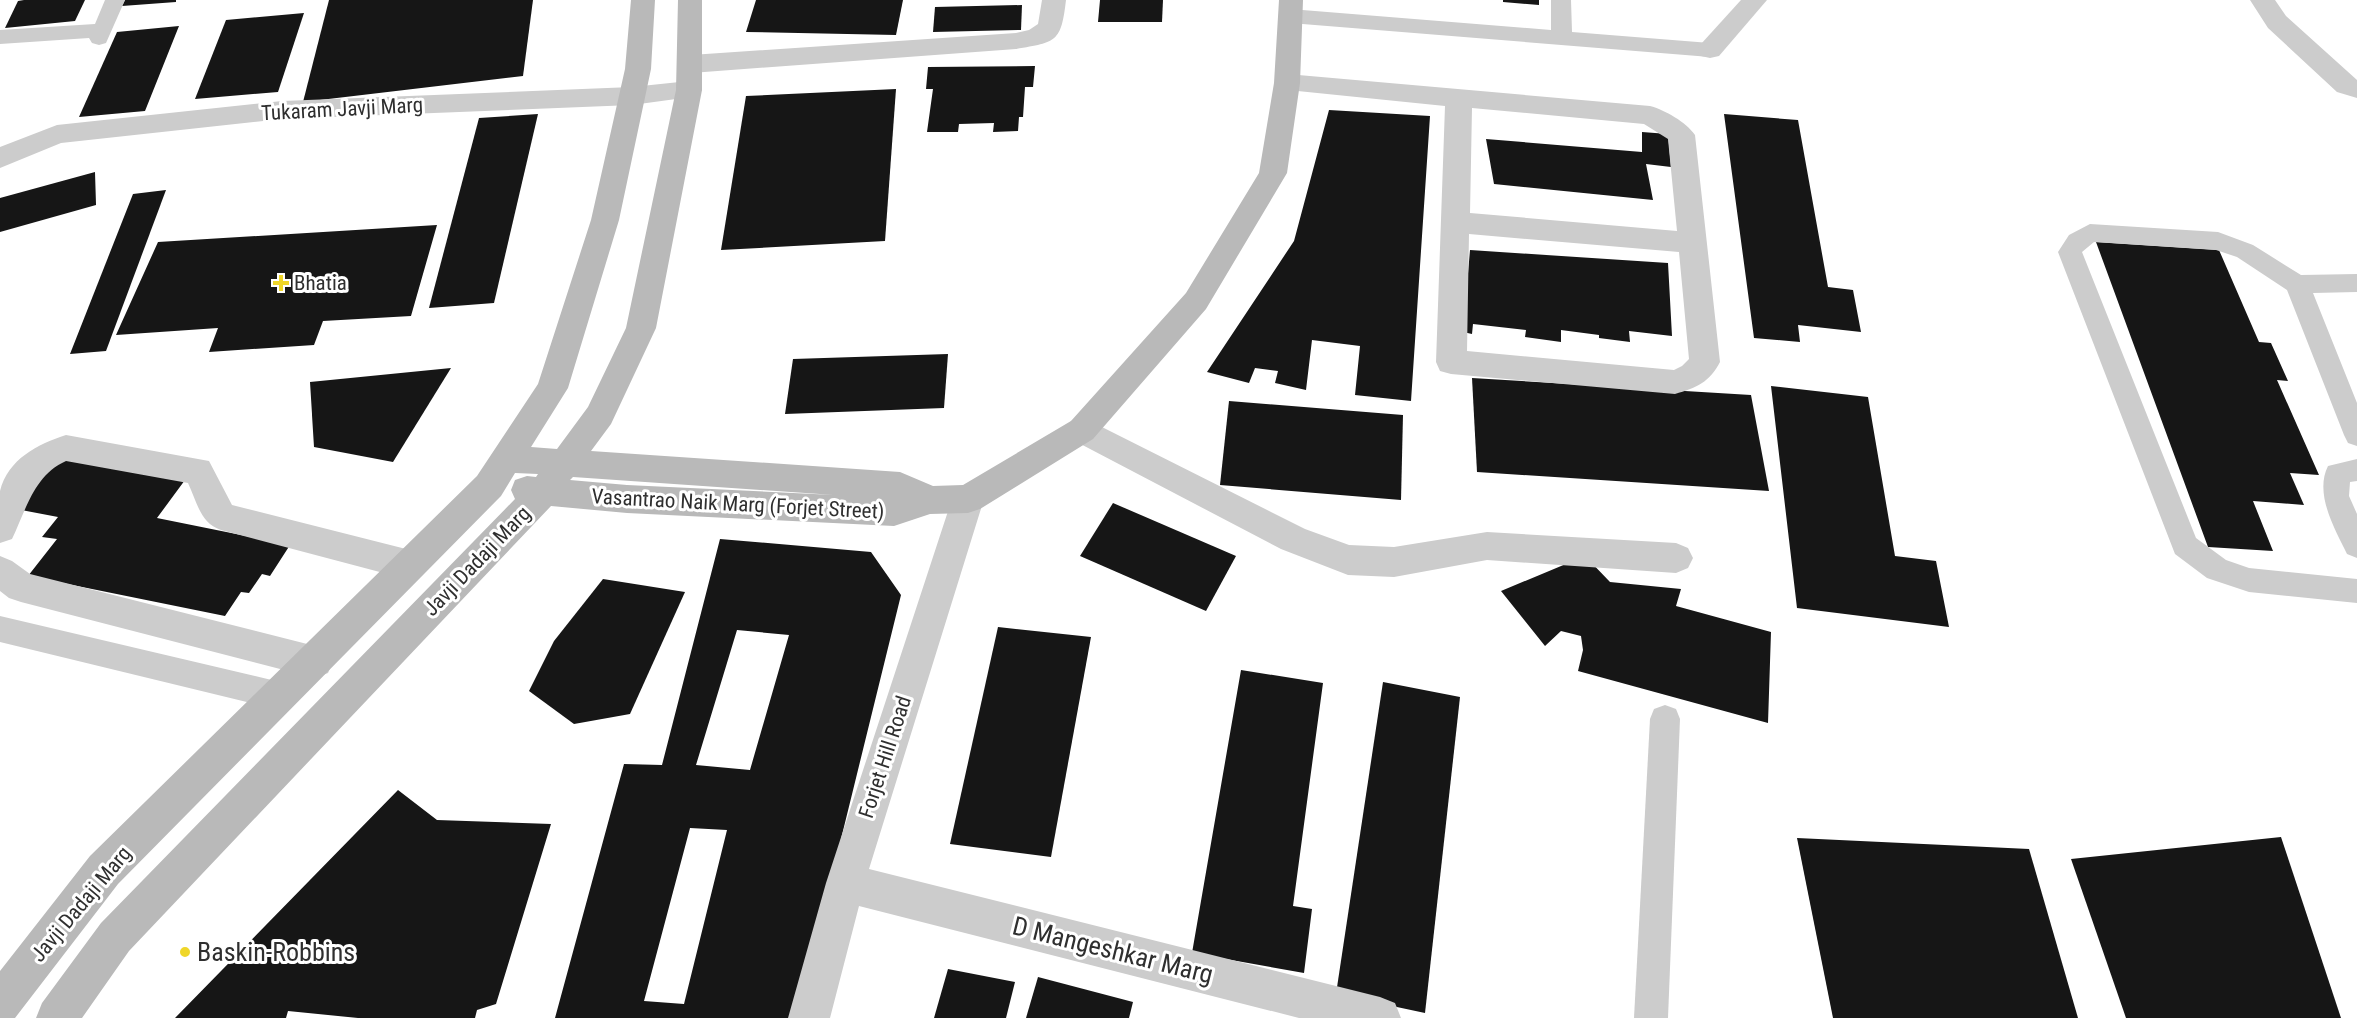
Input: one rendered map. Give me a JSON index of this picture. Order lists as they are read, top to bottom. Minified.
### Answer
{"streets":{"main road":["Vasantrao Naik Marg (Forjet Street)","Javji Dadaji Marg"],"street":["Tukaram Javji Marg","Forjet Hill Road","D Mangeshkar Marg"]},"crossings":[["Tukaram Javji Marg","Javji Dadaji Marg"],["Vasantrao Naik Marg (Forjet Street)","Javji Dadaji Marg"],["Vasantrao Naik Marg (Forjet Street)","Forjet Hill Road"],["Forjet Hill Road","D Mangeshkar Marg"]],"places":{"health":["Bhatia"],"other":["Baskin-Robbins"]}}
